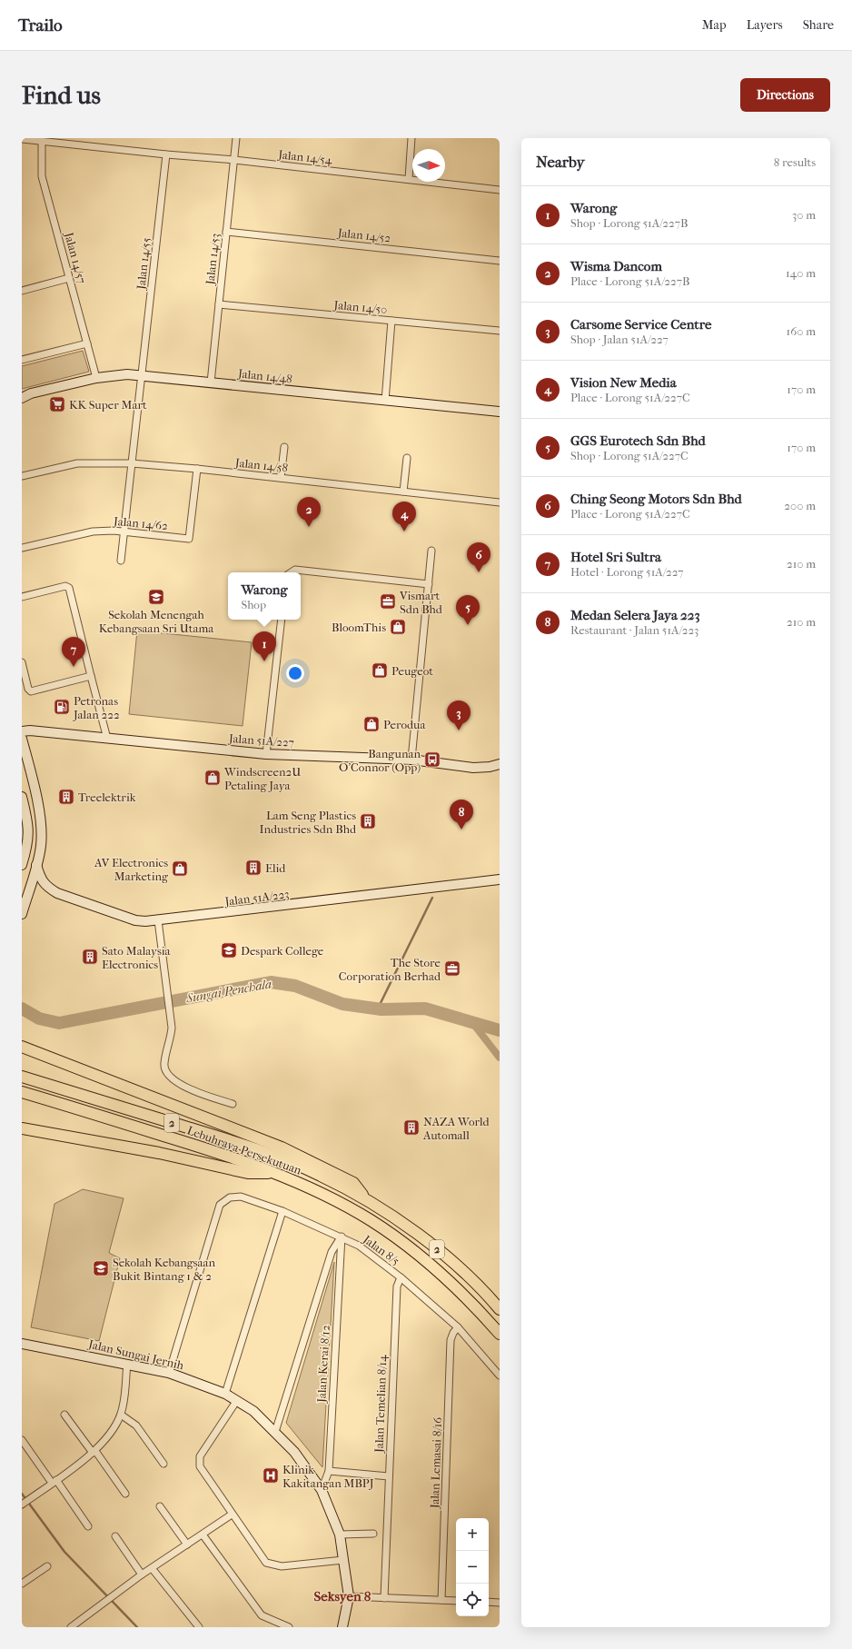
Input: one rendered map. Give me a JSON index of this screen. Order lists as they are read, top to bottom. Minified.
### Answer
{"streets":{"highway":["2","Lebuhraya Persekutuan"],"street":["Jalan 14/54","Jalan 14/52","Jalan 14/57","Jalan 14/53","Jalan 14/55","Jalan 14/50","Jalan 14/48","Jalan 14/58","Jalan 14/62","Jalan 51A/227","Jalan 51A/223","Jalan 8/5","Jalan Sungai Jernih","Jalan Kerai 8/12","Jalan Temelian 8/14","Jalan Lemasai 8/16"]},"crossings":[["Jalan 14/54","Jalan 14/57"],["Jalan 14/54","Jalan 14/53"],["Jalan 14/54","Jalan 14/55"],["Jalan 14/52","Jalan 14/53"],["Jalan 14/57","Jalan 14/48"],["Jalan 14/53","Jalan 14/50"],["Jalan 14/53","Jalan 14/48"],["Jalan 14/55","Jalan 14/48"],["Jalan 14/55","Jalan 14/58"],["Jalan 14/55","Jalan 14/62"],["Jalan 14/58","Jalan 14/62"],["Jalan 8/5","Jalan Sungai Jernih"],["Jalan 8/5","Jalan Kerai 8/12"],["Jalan 8/5","Jalan Temelian 8/14"],["Jalan 8/5","Jalan Lemasai 8/16"],["Jalan Sungai Jernih","Jalan Kerai 8/12"]],"districts":["Seksyen 8"],"water":["Sungai Penchala"],"places":{"supermarket":["KK Super Mart"],"school or university":["Sekolah Menengah Kebangsaan Sri Utama","Despark College","Sekolah Kebangsaan Bukit Bintang 1 & 2"],"office":["Vismart Sdn Bhd","The Store Corporation Berhad"],"shop":["BloomThis","Peugeot","Perodua","Windscreen2U Petaling Jaya","AV Electronics Marketing"],"fuel station":["Petronas Jalan 222"],"bus stop":["Bangunan O’Connor (Opp)"],"building":["Treelektrik","Lam Seng Plastics Industries Sdn Bhd","Elid","Sato Malaysia Electronics","NAZA World Automall"],"hospital":["Klinik Kakitangan MBPJ"]},"north":"right","page":{"header":"Trailo","nav":["Map","Layers","Share"],"buttons":"Directions","title":"Find us","heading":["Nearby","8 results"],"list":[{"mark":"1","name":"Warong","note":"Shop · Lorong 51A/227B","value":"30 m"},{"mark":"2","name":"Wisma Dancom","note":"Place · Lorong 51A/227B","value":"140 m"},{"mark":"3","name":"Carsome Service Centre","note":"Shop · Jalan 51A/227","value":"160 m"},{"mark":"4","name":"Vision New Media","note":"Place · Lorong 51A/227C","value":"170 m"},{"mark":"5","name":"GGS Eurotech Sdn Bhd","note":"Shop · Lorong 51A/227C","value":"170 m"},{"mark":"6","name":"Ching Seong Motors Sdn Bhd","note":"Place · Lorong 51A/227C","value":"200 m"},{"mark":"7","name":"Hotel Sri Sultra","note":"Hotel · Lorong 51A/227","value":"210 m"},{"mark":"8","name":"Medan Selera Jaya 223","note":"Restaurant · Jalan 51A/223","value":"210 m"}],"pins":["2","4","6","5","1","7","3","8"],"popup":["Warong","Shop"],"map_buttons":["+","−"]}}
